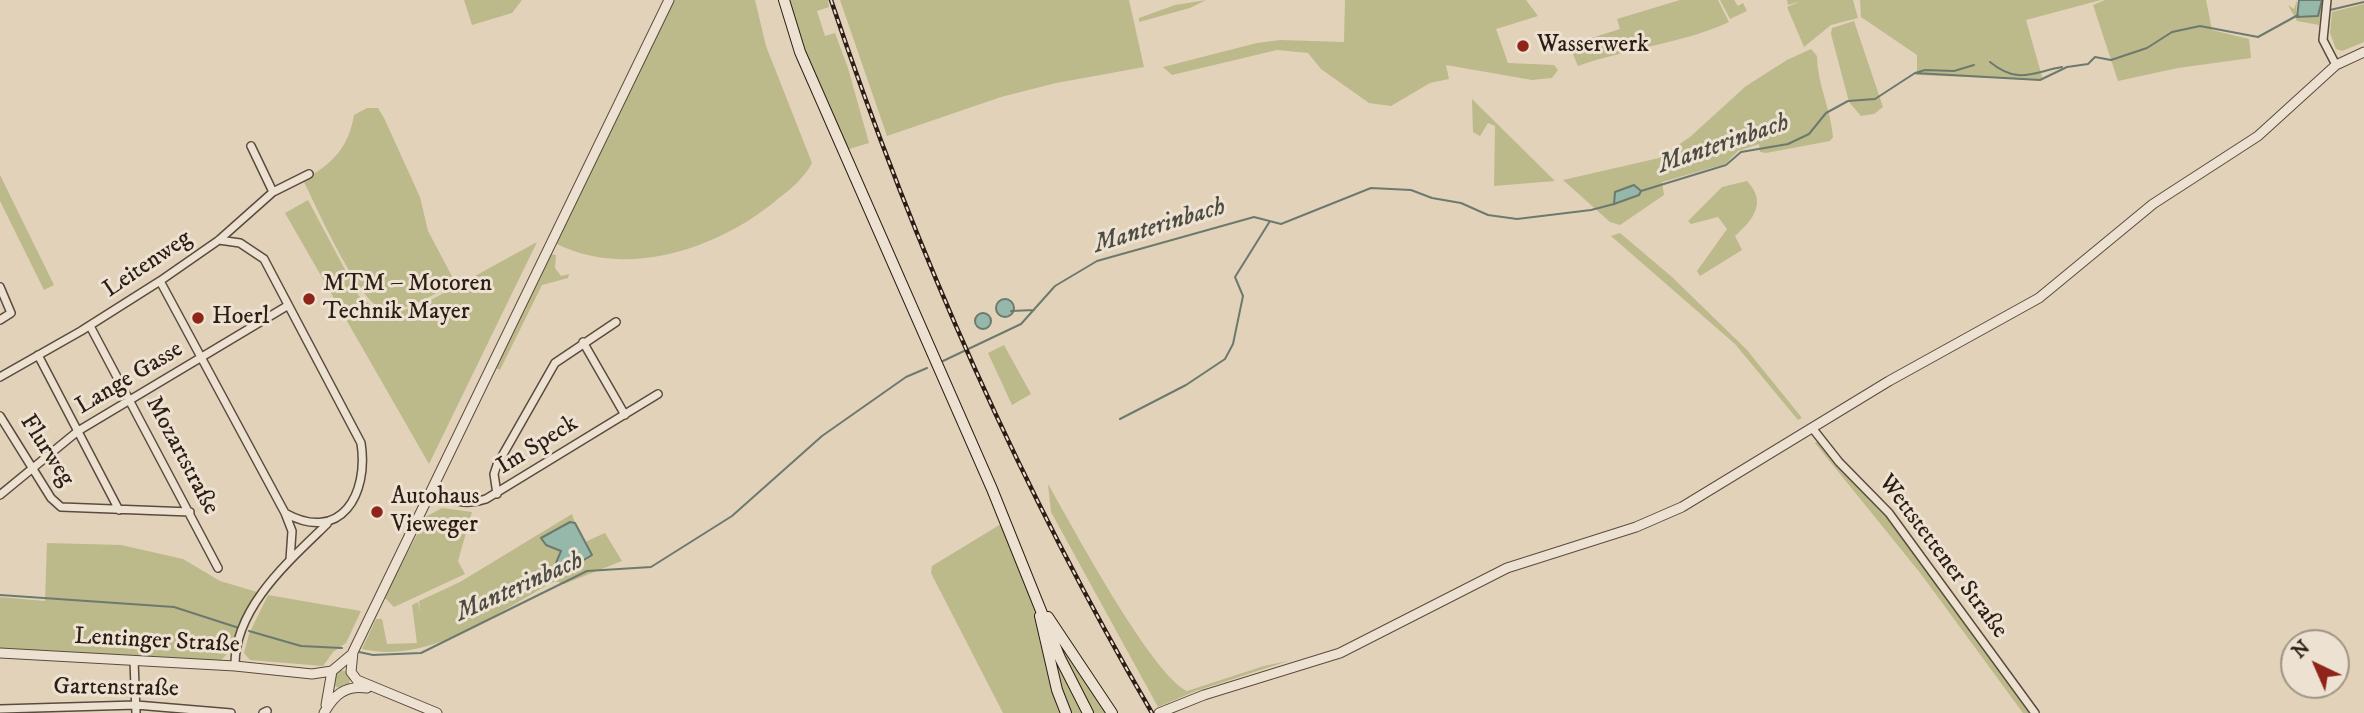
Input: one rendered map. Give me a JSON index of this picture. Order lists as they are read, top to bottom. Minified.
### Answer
{"streets":{"street":["Leitenweg","Lange Gasse","Im Speck","Flurweg","Mozartstraße","Wettstettener Straße","Lentinger Straße","Gartenstraße"]},"crossings":[["Leitenweg","Mozartstraße"],["Lange Gasse","Flurweg"],["Lange Gasse","Mozartstraße"]],"water":["Manterinbach"],"places":["Wasserwerk","MTM – Motoren Technik Mayer","Hoerl","Autohaus Vieweger"],"north":"top left"}
